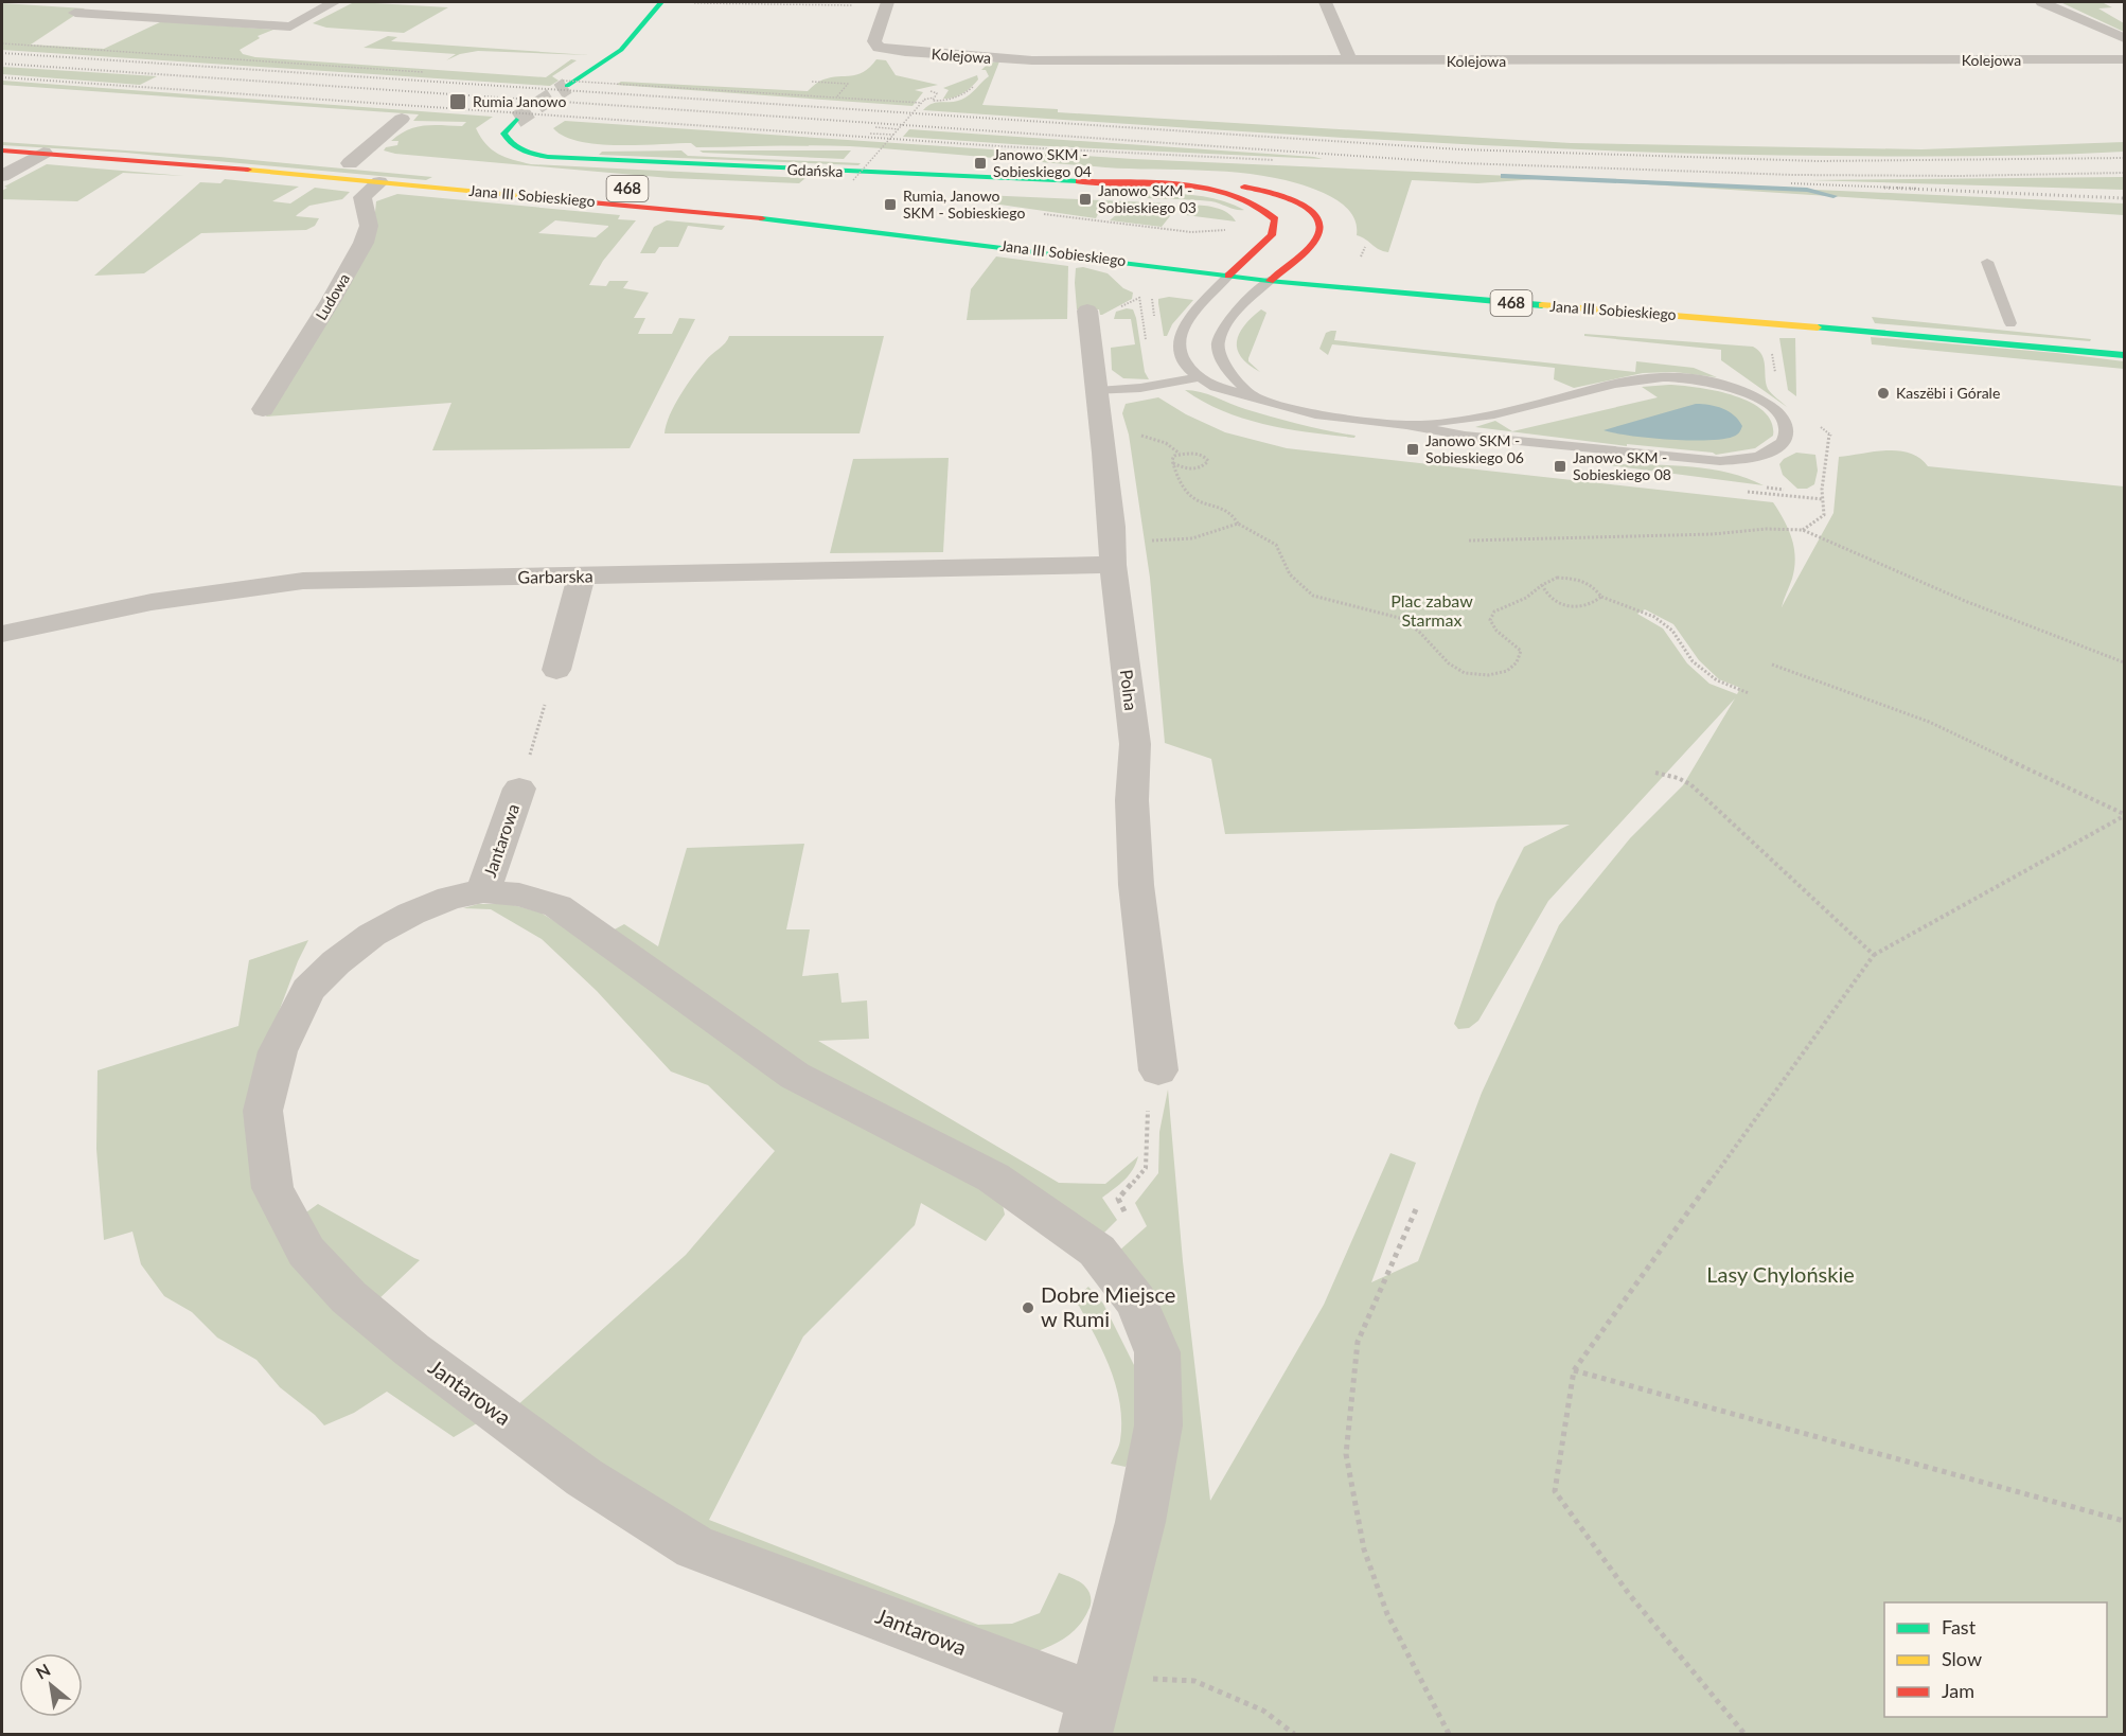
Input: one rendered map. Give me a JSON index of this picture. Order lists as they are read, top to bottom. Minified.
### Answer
{"streets":{"main road":["Gdańska","468","Jana III Sobieskiego"],"street":["Kolejowa","Ludowa","Garbarska","Polna","Jantarowa"]},"crossings":[["Gdańska","Jana III Sobieskiego"],["Jana III Sobieskiego","Ludowa"],["Garbarska","Polna"]],"parks":["Plac zabaw Starmax","Lasy Chylońskie"],"places":{"transit":["Rumia Janowo","Janowo SKM - Sobieskiego 04","Janowo SKM - Sobieskiego 03","Rumia, Janowo SKM - Sobieskiego","Janowo SKM - Sobieskiego 06","Janowo SKM - Sobieskiego 08"],"other":["Kaszëbi i Górale","Dobre Miejsce w Rumi"]},"legend":["Fast","Slow","Jam"],"north":"top left"}
